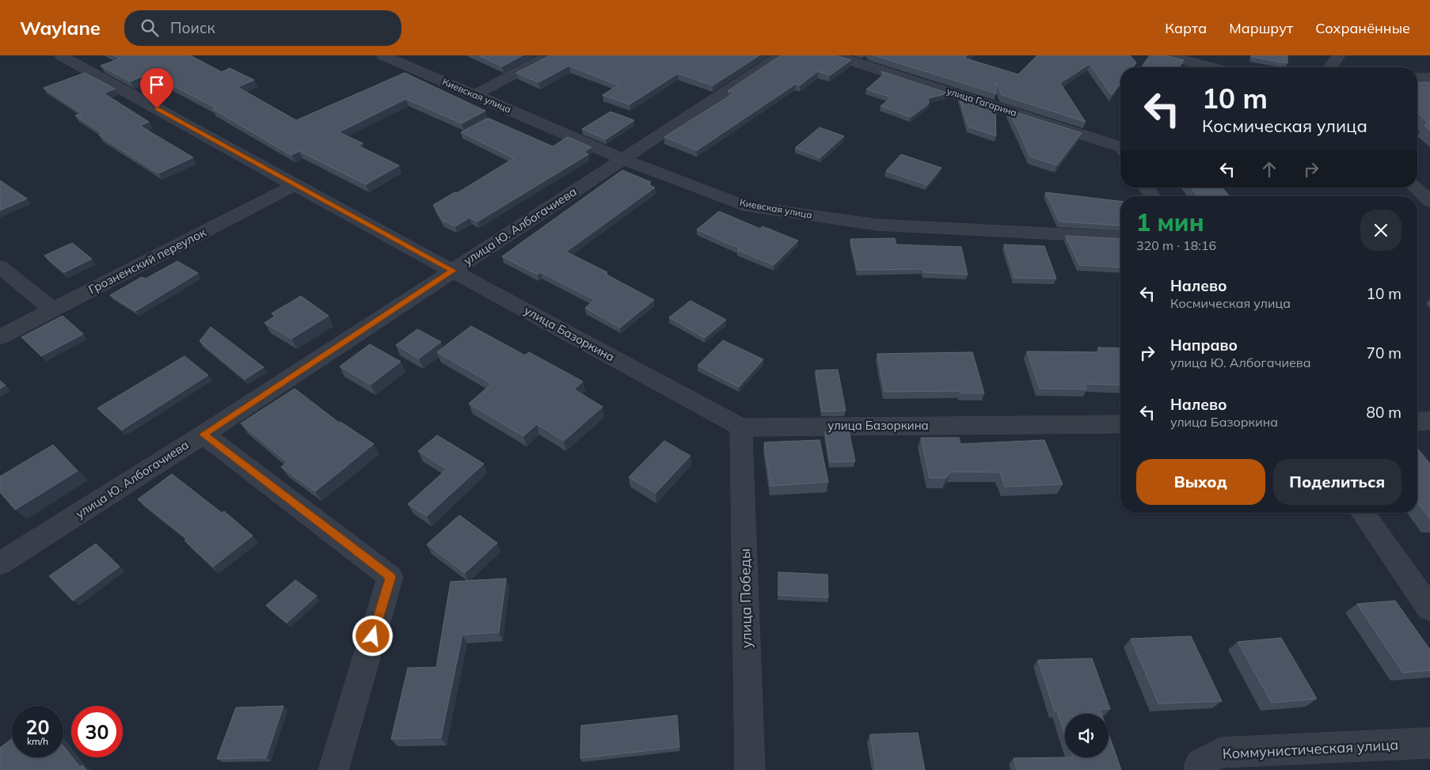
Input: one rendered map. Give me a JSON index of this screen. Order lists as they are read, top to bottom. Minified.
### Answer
{"streets":{"street":["Киевская улица","улица Гагарина","улица Ю. Албогачиева","Грозненский переулок","улица Базоркина","улица Победы","Коммунистическая улица"]},"crossings":[["Киевская улица","улица Ю. Албогачиева"],["улица Ю. Албогачиева","улица Базоркина"],["Грозненский переулок","улица Базоркина"],["улица Базоркина","улица Победы"]],"page":{"header":"Waylane","search":"Поиск","nav":["Карта","Маршрут","Сохранённые"],"turn":["10 m","Космическая улица"],"heading":["1 мин","320 m · 18:16"],"list":[{"name":"Налево","note":"Космическая улица","value":"10 m"},{"name":"Направо","note":"улица Ю. Албогачиева","value":"70 m"},{"name":"Налево","note":"улица Базоркина","value":"80 m"}],"buttons":["Выход","Поделиться"],"speed":"20 km/h","limit":"30"}}
